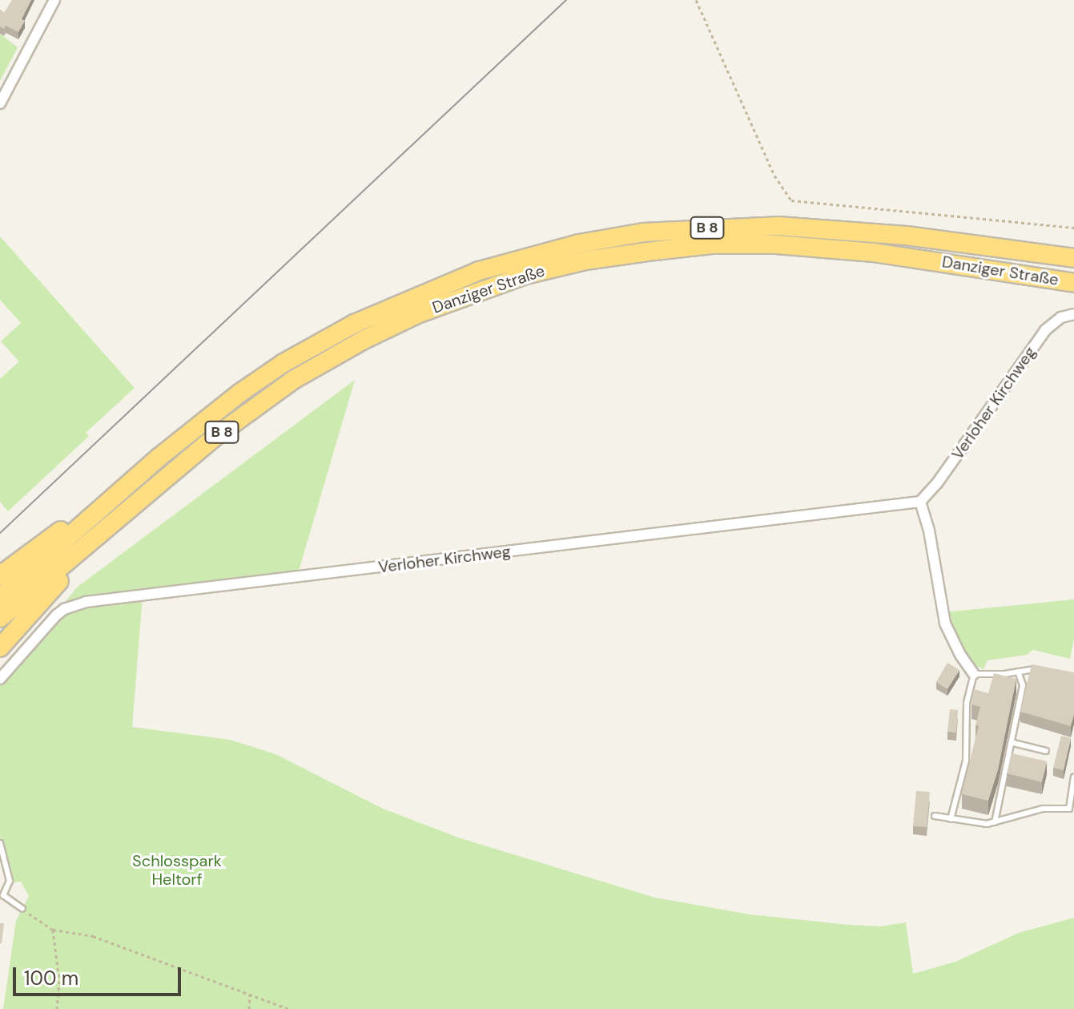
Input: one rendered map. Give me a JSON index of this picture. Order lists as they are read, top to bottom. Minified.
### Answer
{"streets":{"highway":["B 8","Danziger Straße"],"street":["Verloher Kirchweg"]},"parks":["Schlosspark Heltorf"],"scale_bar":"100 m"}
